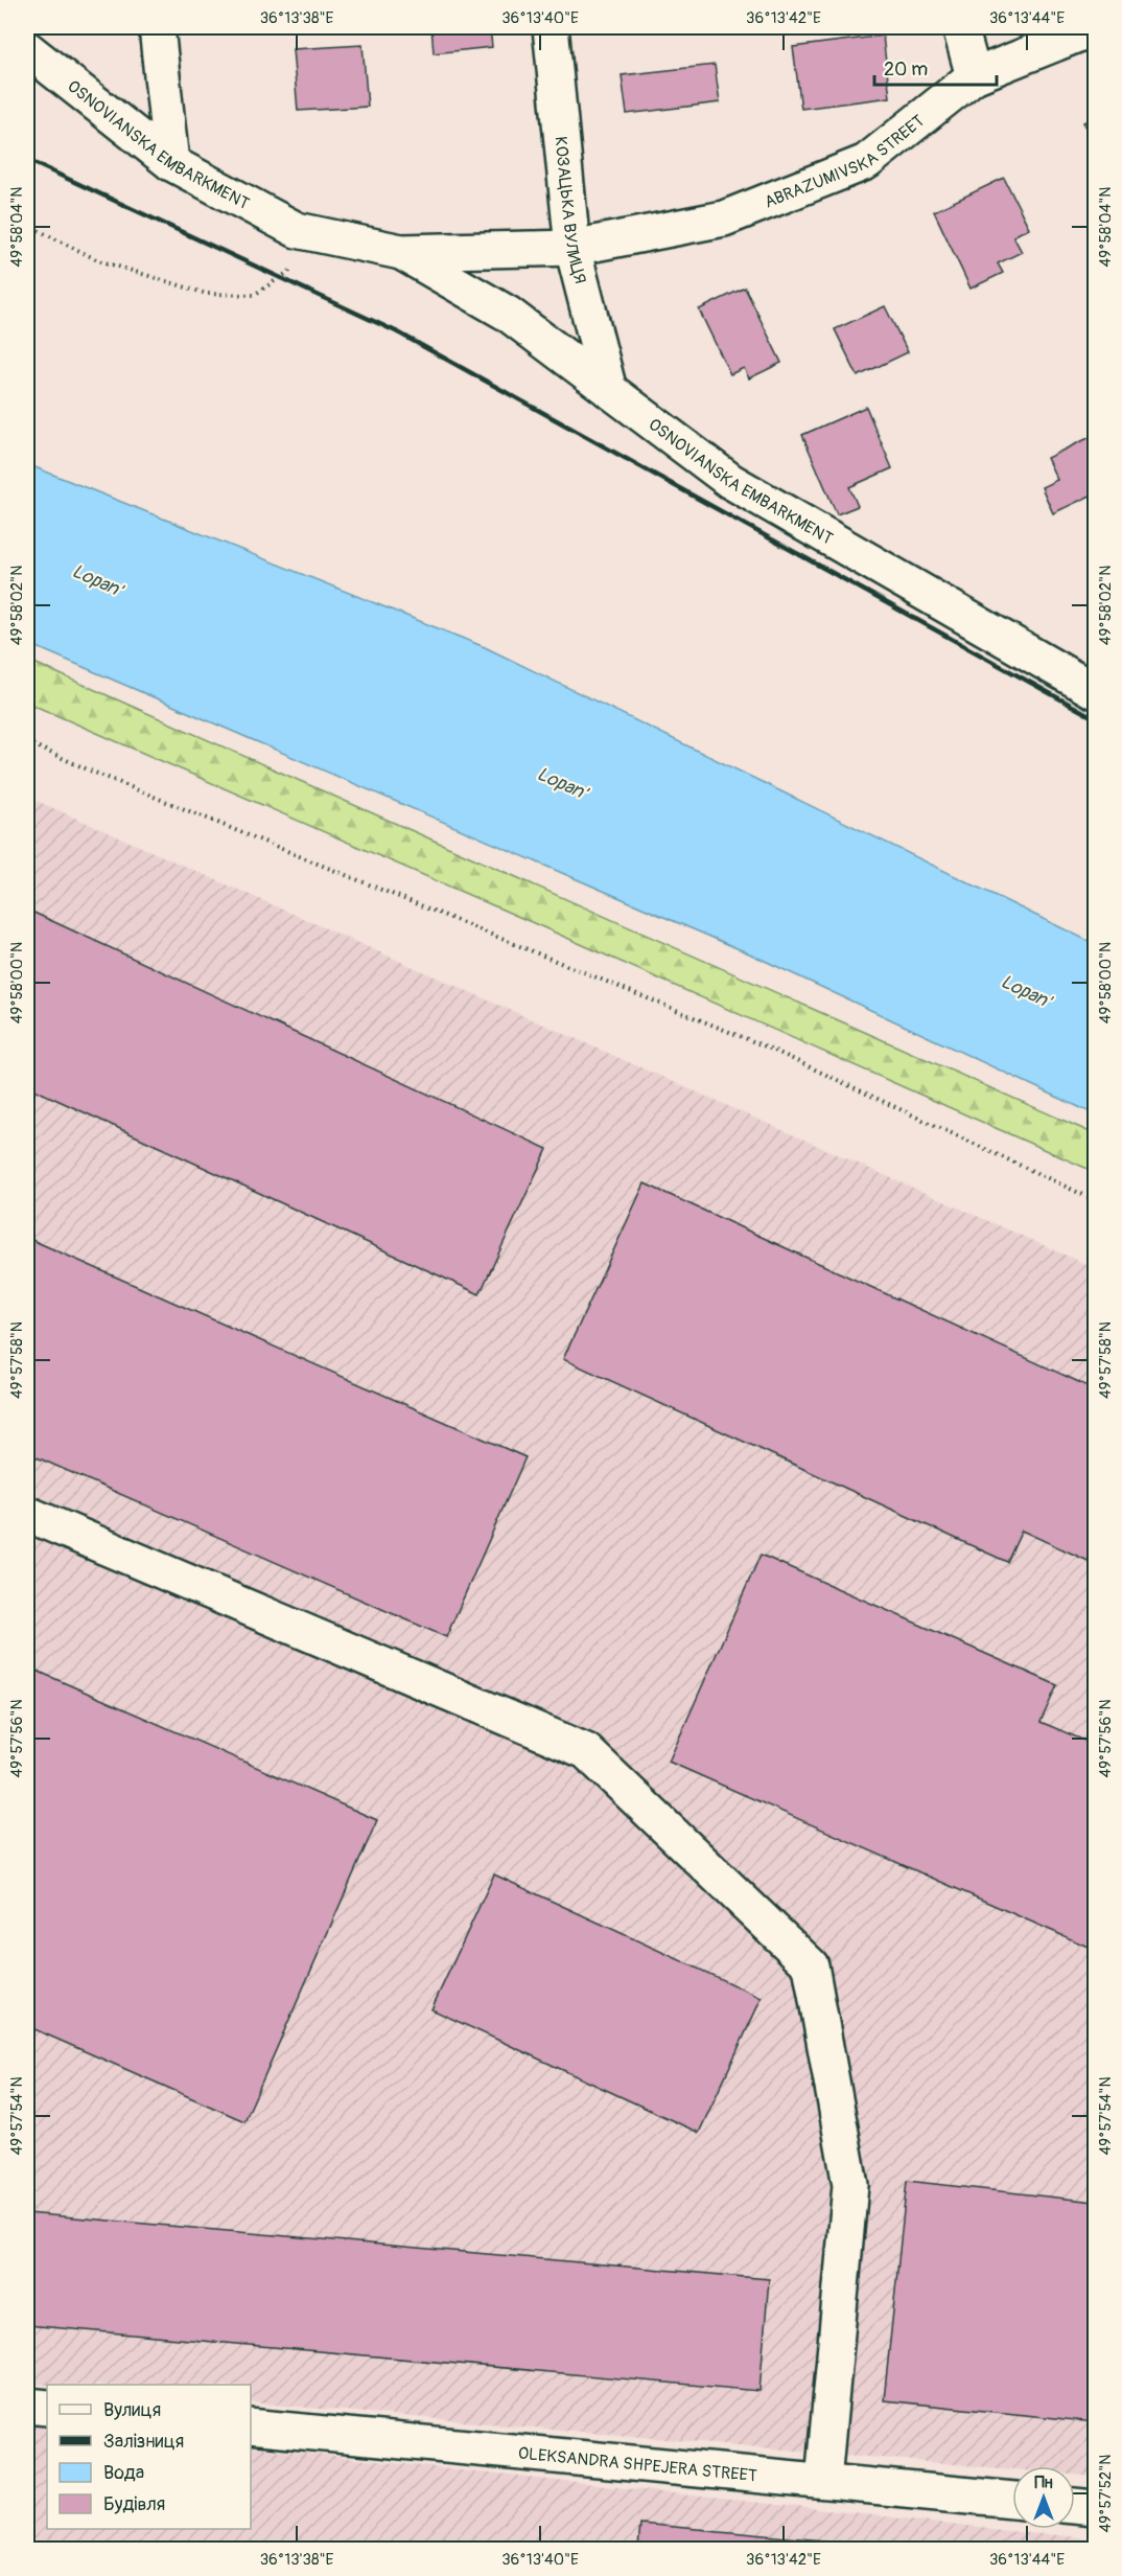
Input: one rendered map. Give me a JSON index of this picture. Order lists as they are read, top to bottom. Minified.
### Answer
{"streets":{"street":["OSNOVIANSKA EMBARKMENT","ABRAZUMIVSKA STREET","КОЗАЦЬКА ВУЛИЦЯ","OLEKSANDRA SHPEJERA STREET"]},"crossings":[["OSNOVIANSKA EMBARKMENT","ABRAZUMIVSKA STREET"],["OSNOVIANSKA EMBARKMENT","КОЗАЦЬКА ВУЛИЦЯ"],["ABRAZUMIVSKA STREET","КОЗАЦЬКА ВУЛИЦЯ"]],"water":["Lopan'"],"legend":["Вулиця","Залізниця","Вода","Будівля"],"scale_bar":"20 m","north":"top","coordinates":["36°13'38\"E","36°13'40\"E","36°13'42\"E","36°13'44\"E","49°58'04\"N","49°58'02\"N","49°58'00\"N","49°57'58\"N","49°57'56\"N","49°57'54\"N","49°57'52\"N"]}
